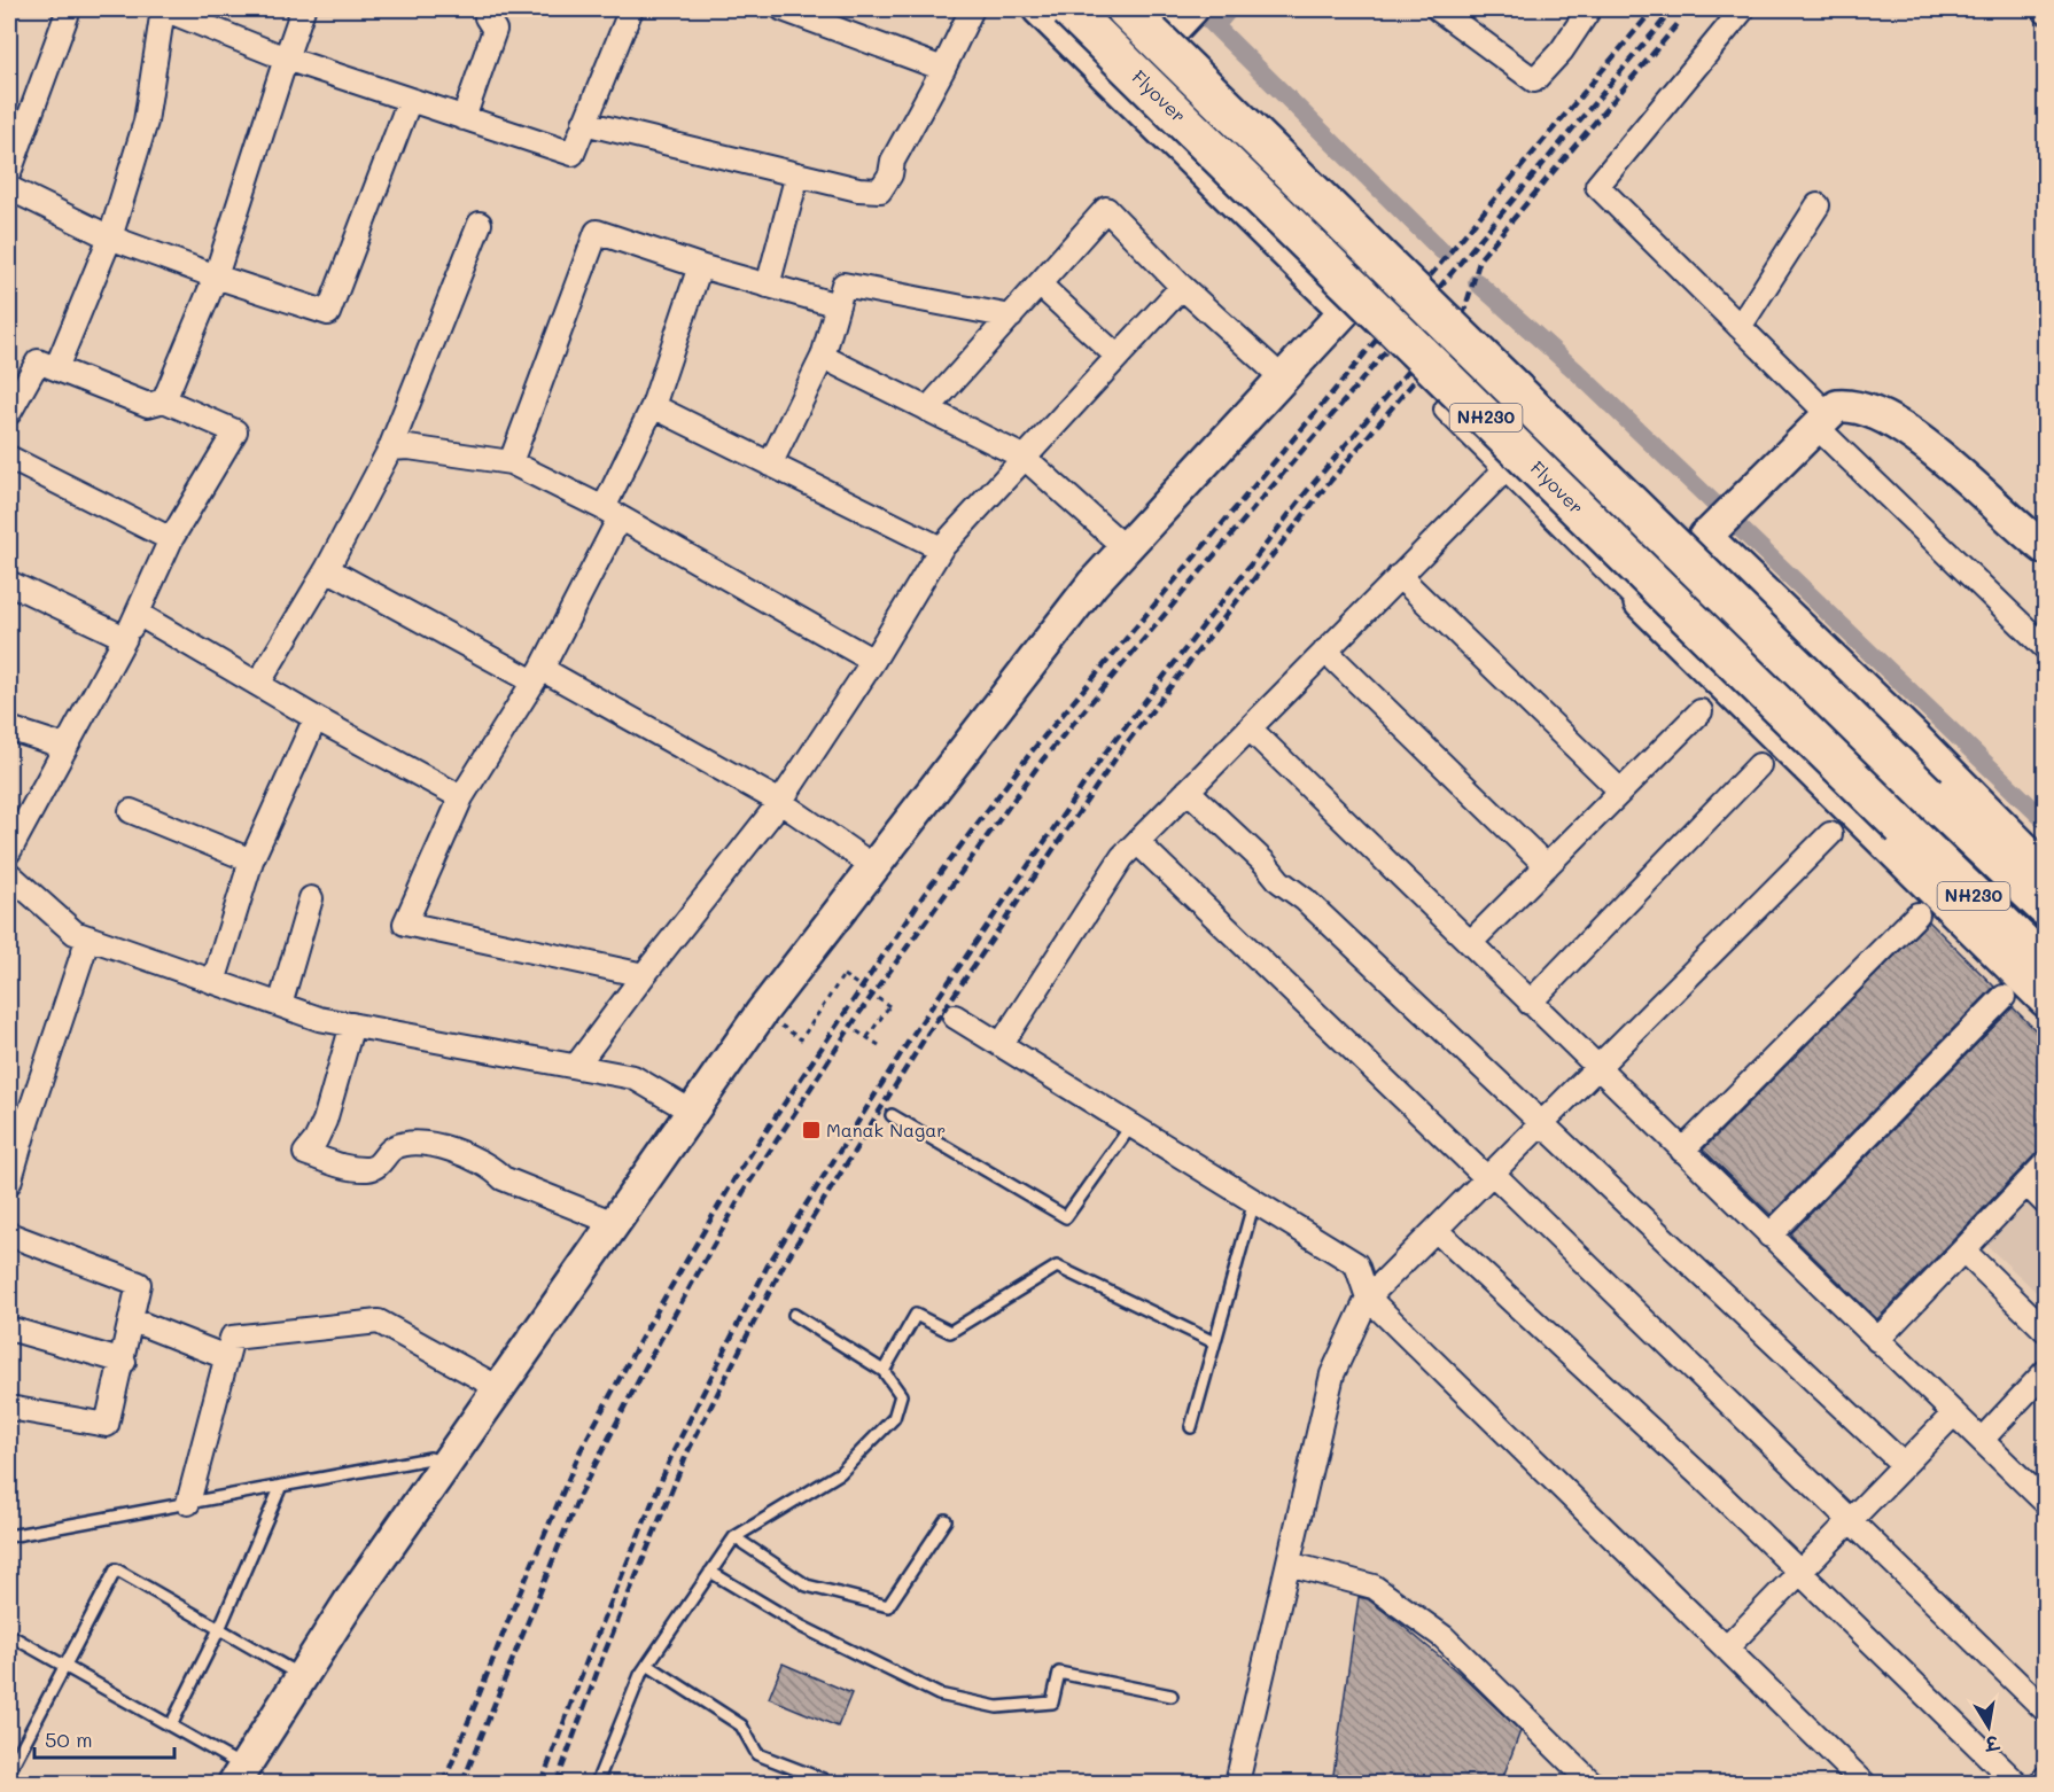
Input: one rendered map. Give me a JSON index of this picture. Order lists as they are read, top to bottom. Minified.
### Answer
{"streets":{"highway":["Flyover","NH230"]},"places":{"transit":["Manak Nagar"]},"scale_bar":"50 m","north":"bottom"}
